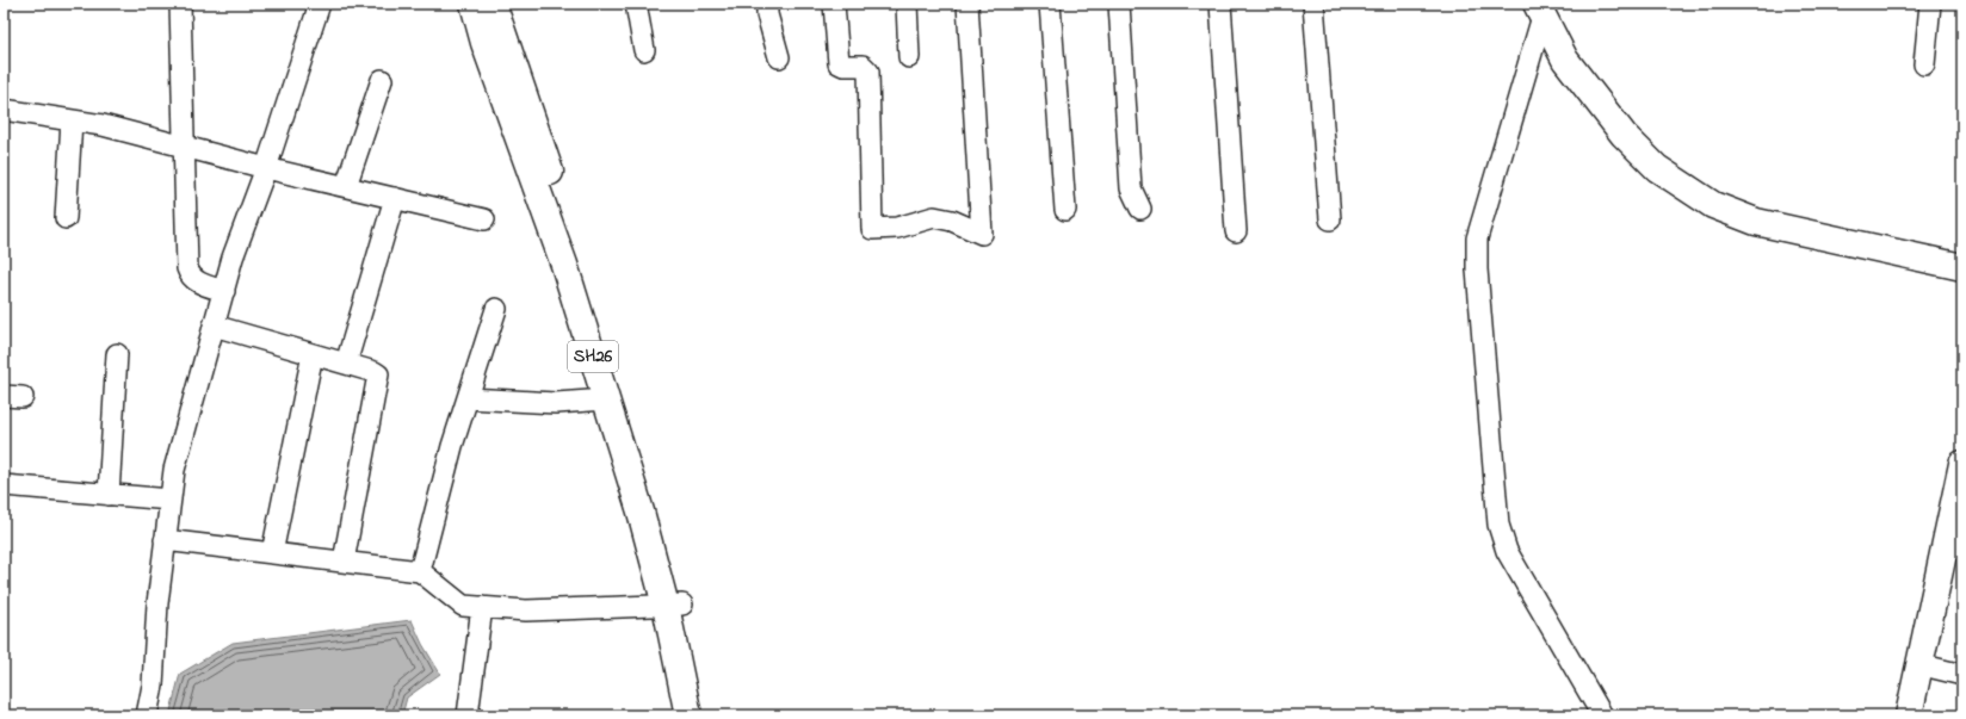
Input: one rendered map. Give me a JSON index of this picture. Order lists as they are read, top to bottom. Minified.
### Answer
{"streets":{"main road":["SH26"]}}
